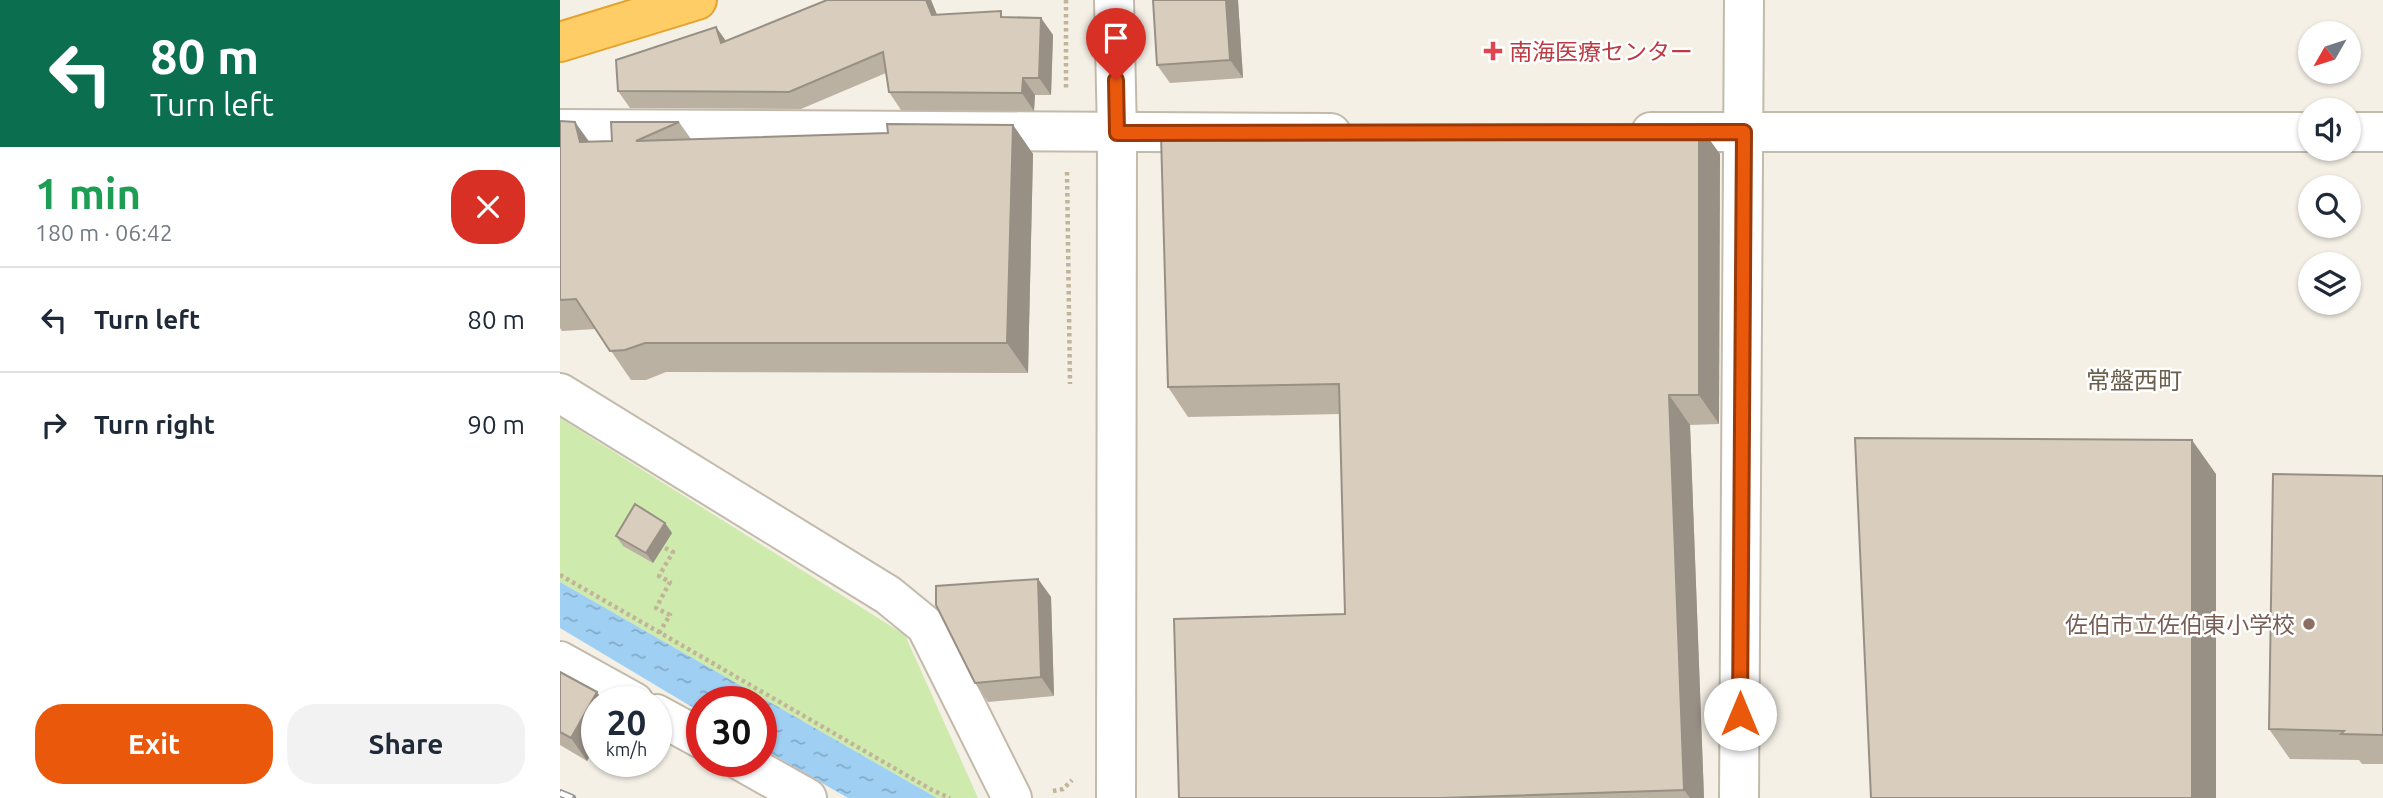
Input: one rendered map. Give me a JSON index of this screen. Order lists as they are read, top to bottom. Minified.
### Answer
{"districts":["常盤西町"],"places":{"health":["南海医療センター"],"other":["佐伯市立佐伯東小学校"]},"north":"bottom left","page":{"turn":["80 m","Turn left"],"heading":["1 min","180 m · 06:42"],"list":[{"name":"Turn left","value":"80 m"},{"name":"Turn right","value":"90 m"}],"speed":"20 km/h","limit":"30","buttons":["Exit","Share"]}}
